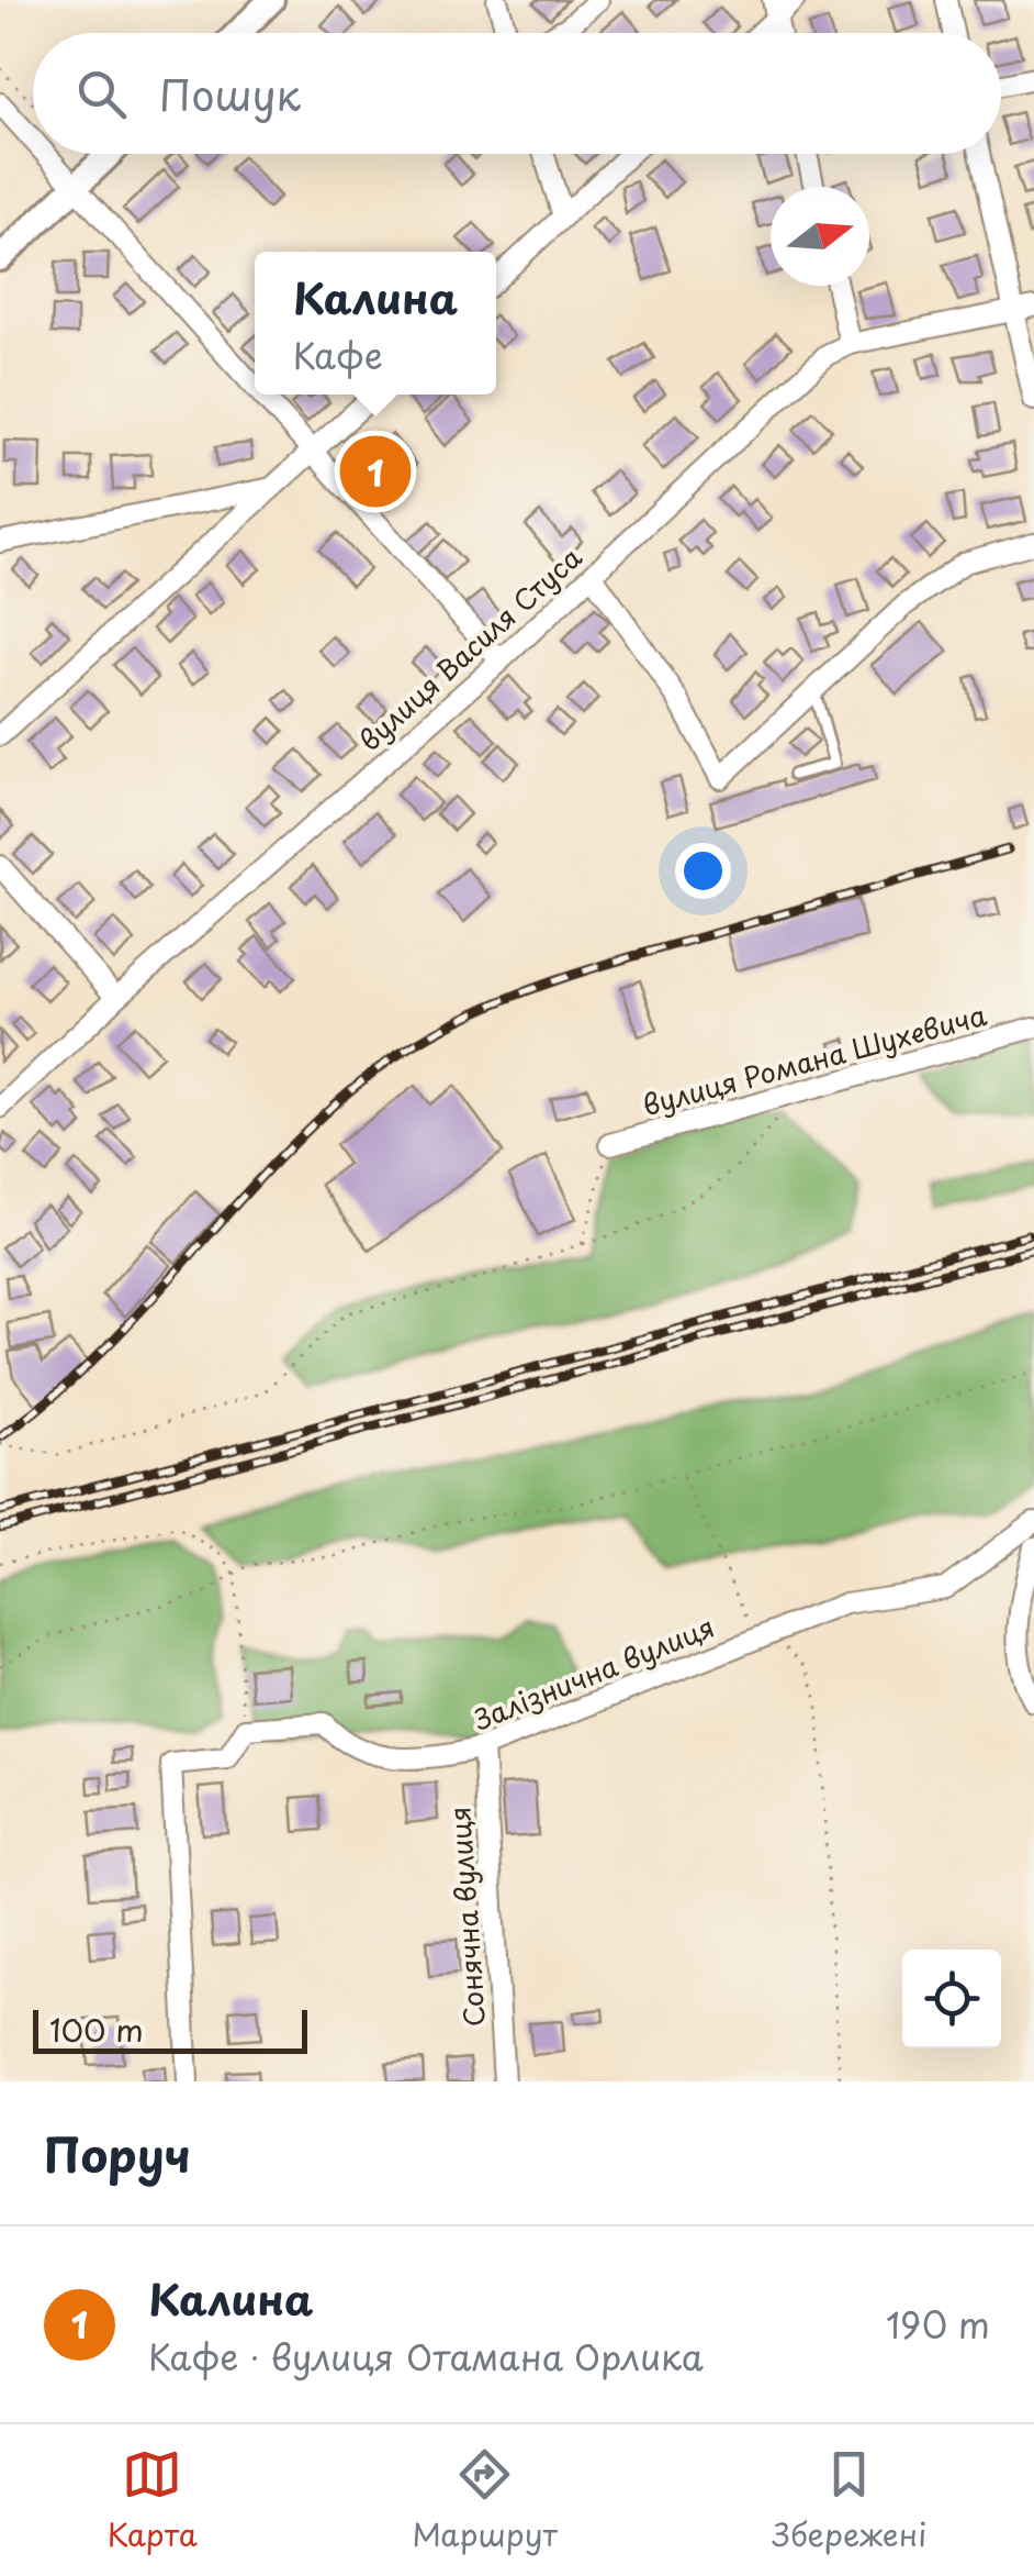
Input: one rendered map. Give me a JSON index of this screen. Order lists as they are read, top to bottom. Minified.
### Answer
{"streets":{"street":["вулиця Василя Стуса","вулиця Романа Шухевича","Залізнична вулиця","Сонячна вулиця"]},"crossings":[["Залізнична вулиця","Сонячна вулиця"]],"scale_bar":"100 m","north":"right","page":{"search":"Пошук","popup":["Калина","Кафе"],"pins":"1","scale":"100 m","heading":"Поруч","list":[{"mark":"1","name":"Калина","note":"Кафе · вулиця Отамана Орлика","value":"190 m"}],"nav":["Карта","Маршрут","Збережені"]}}
